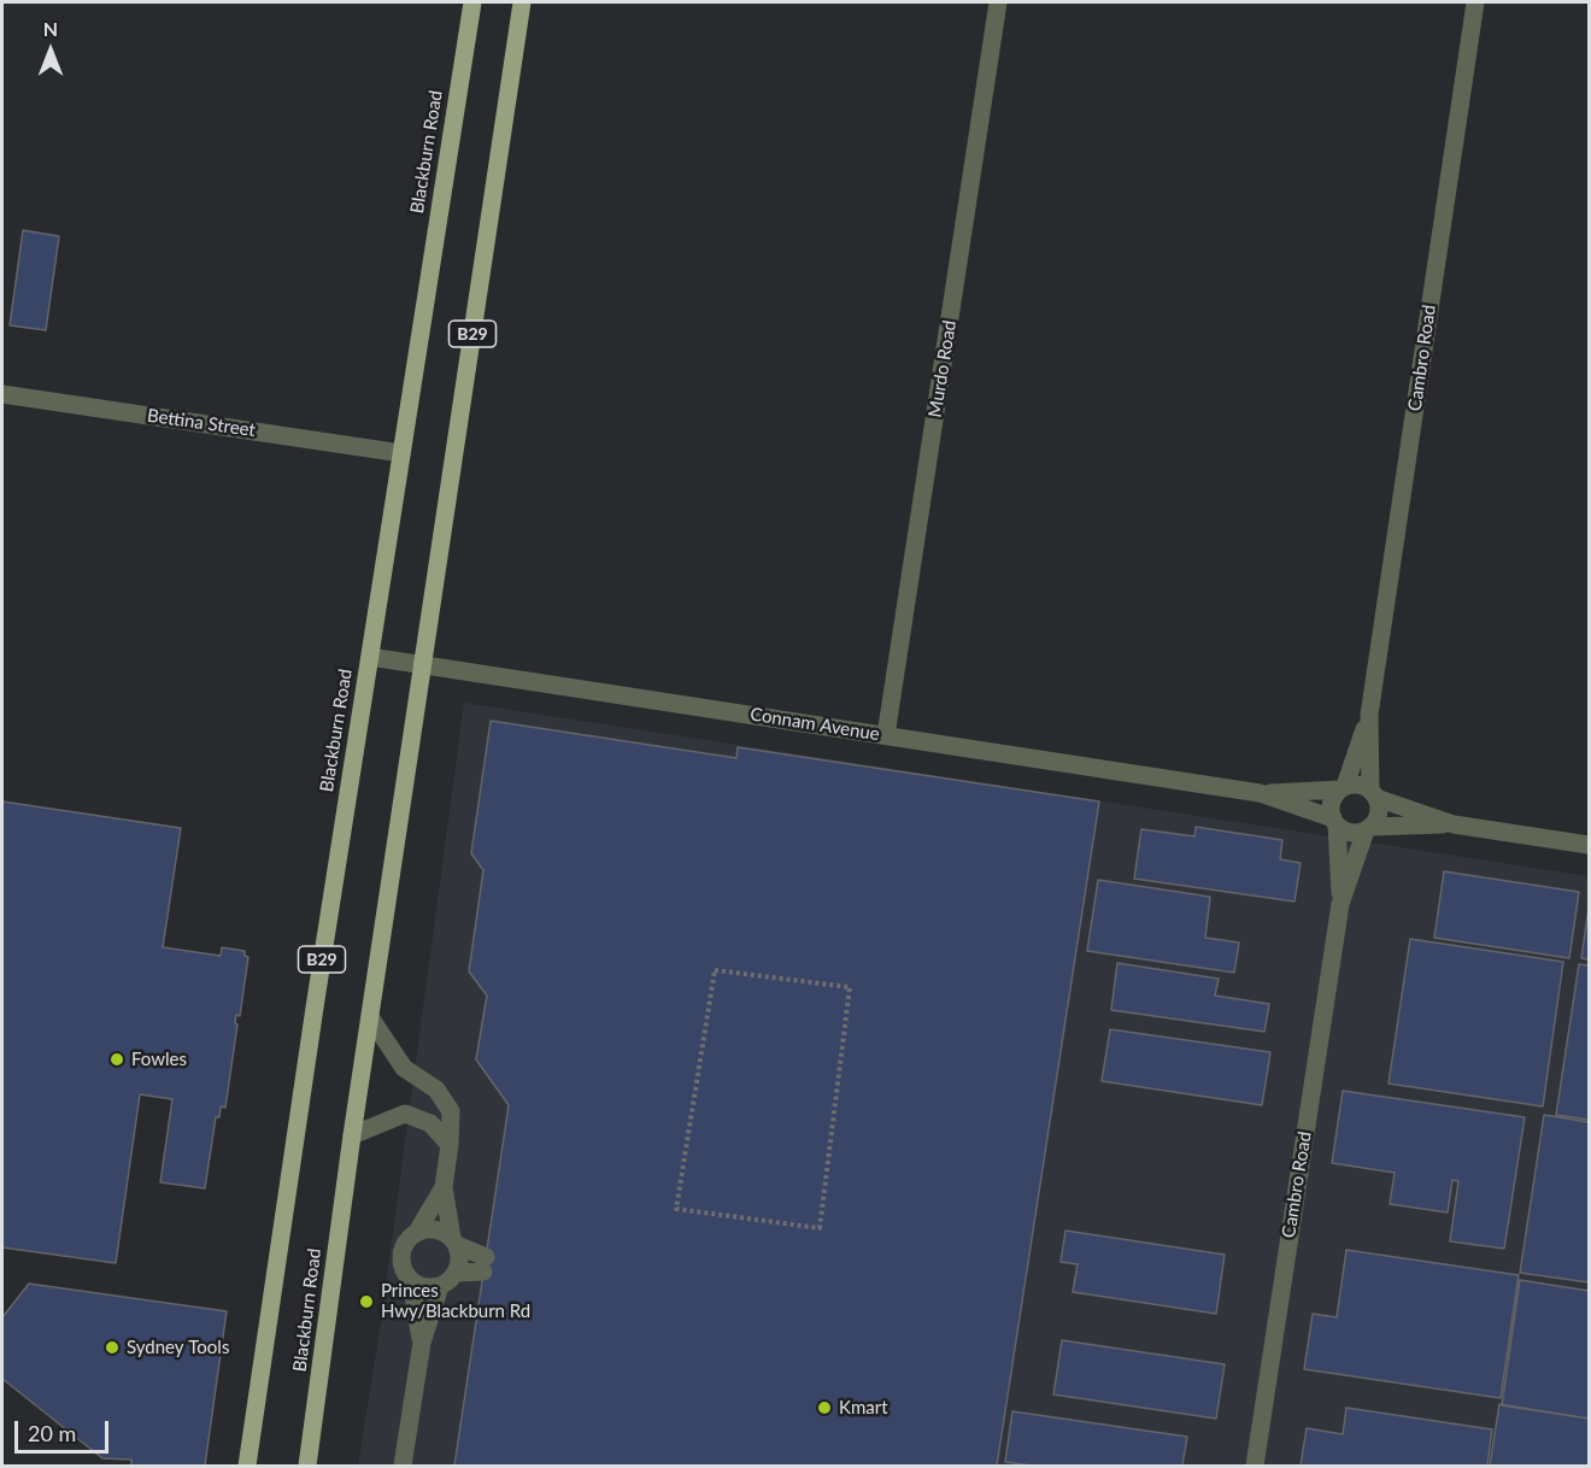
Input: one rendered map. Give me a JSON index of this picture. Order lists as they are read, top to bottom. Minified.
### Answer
{"streets":{"main road":["Blackburn Road","B29"],"street":["Cambro Road","Murdo Road","Bettina Street","Connam Avenue"]},"crossings":[["Blackburn Road","Bettina Street"],["Blackburn Road","Connam Avenue"],["Cambro Road","Connam Avenue"],["Murdo Road","Connam Avenue"]],"places":["Fowles","Princes Hwy/Blackburn Rd","Sydney Tools","Kmart"],"scale_bar":"20 m","north":"top"}
